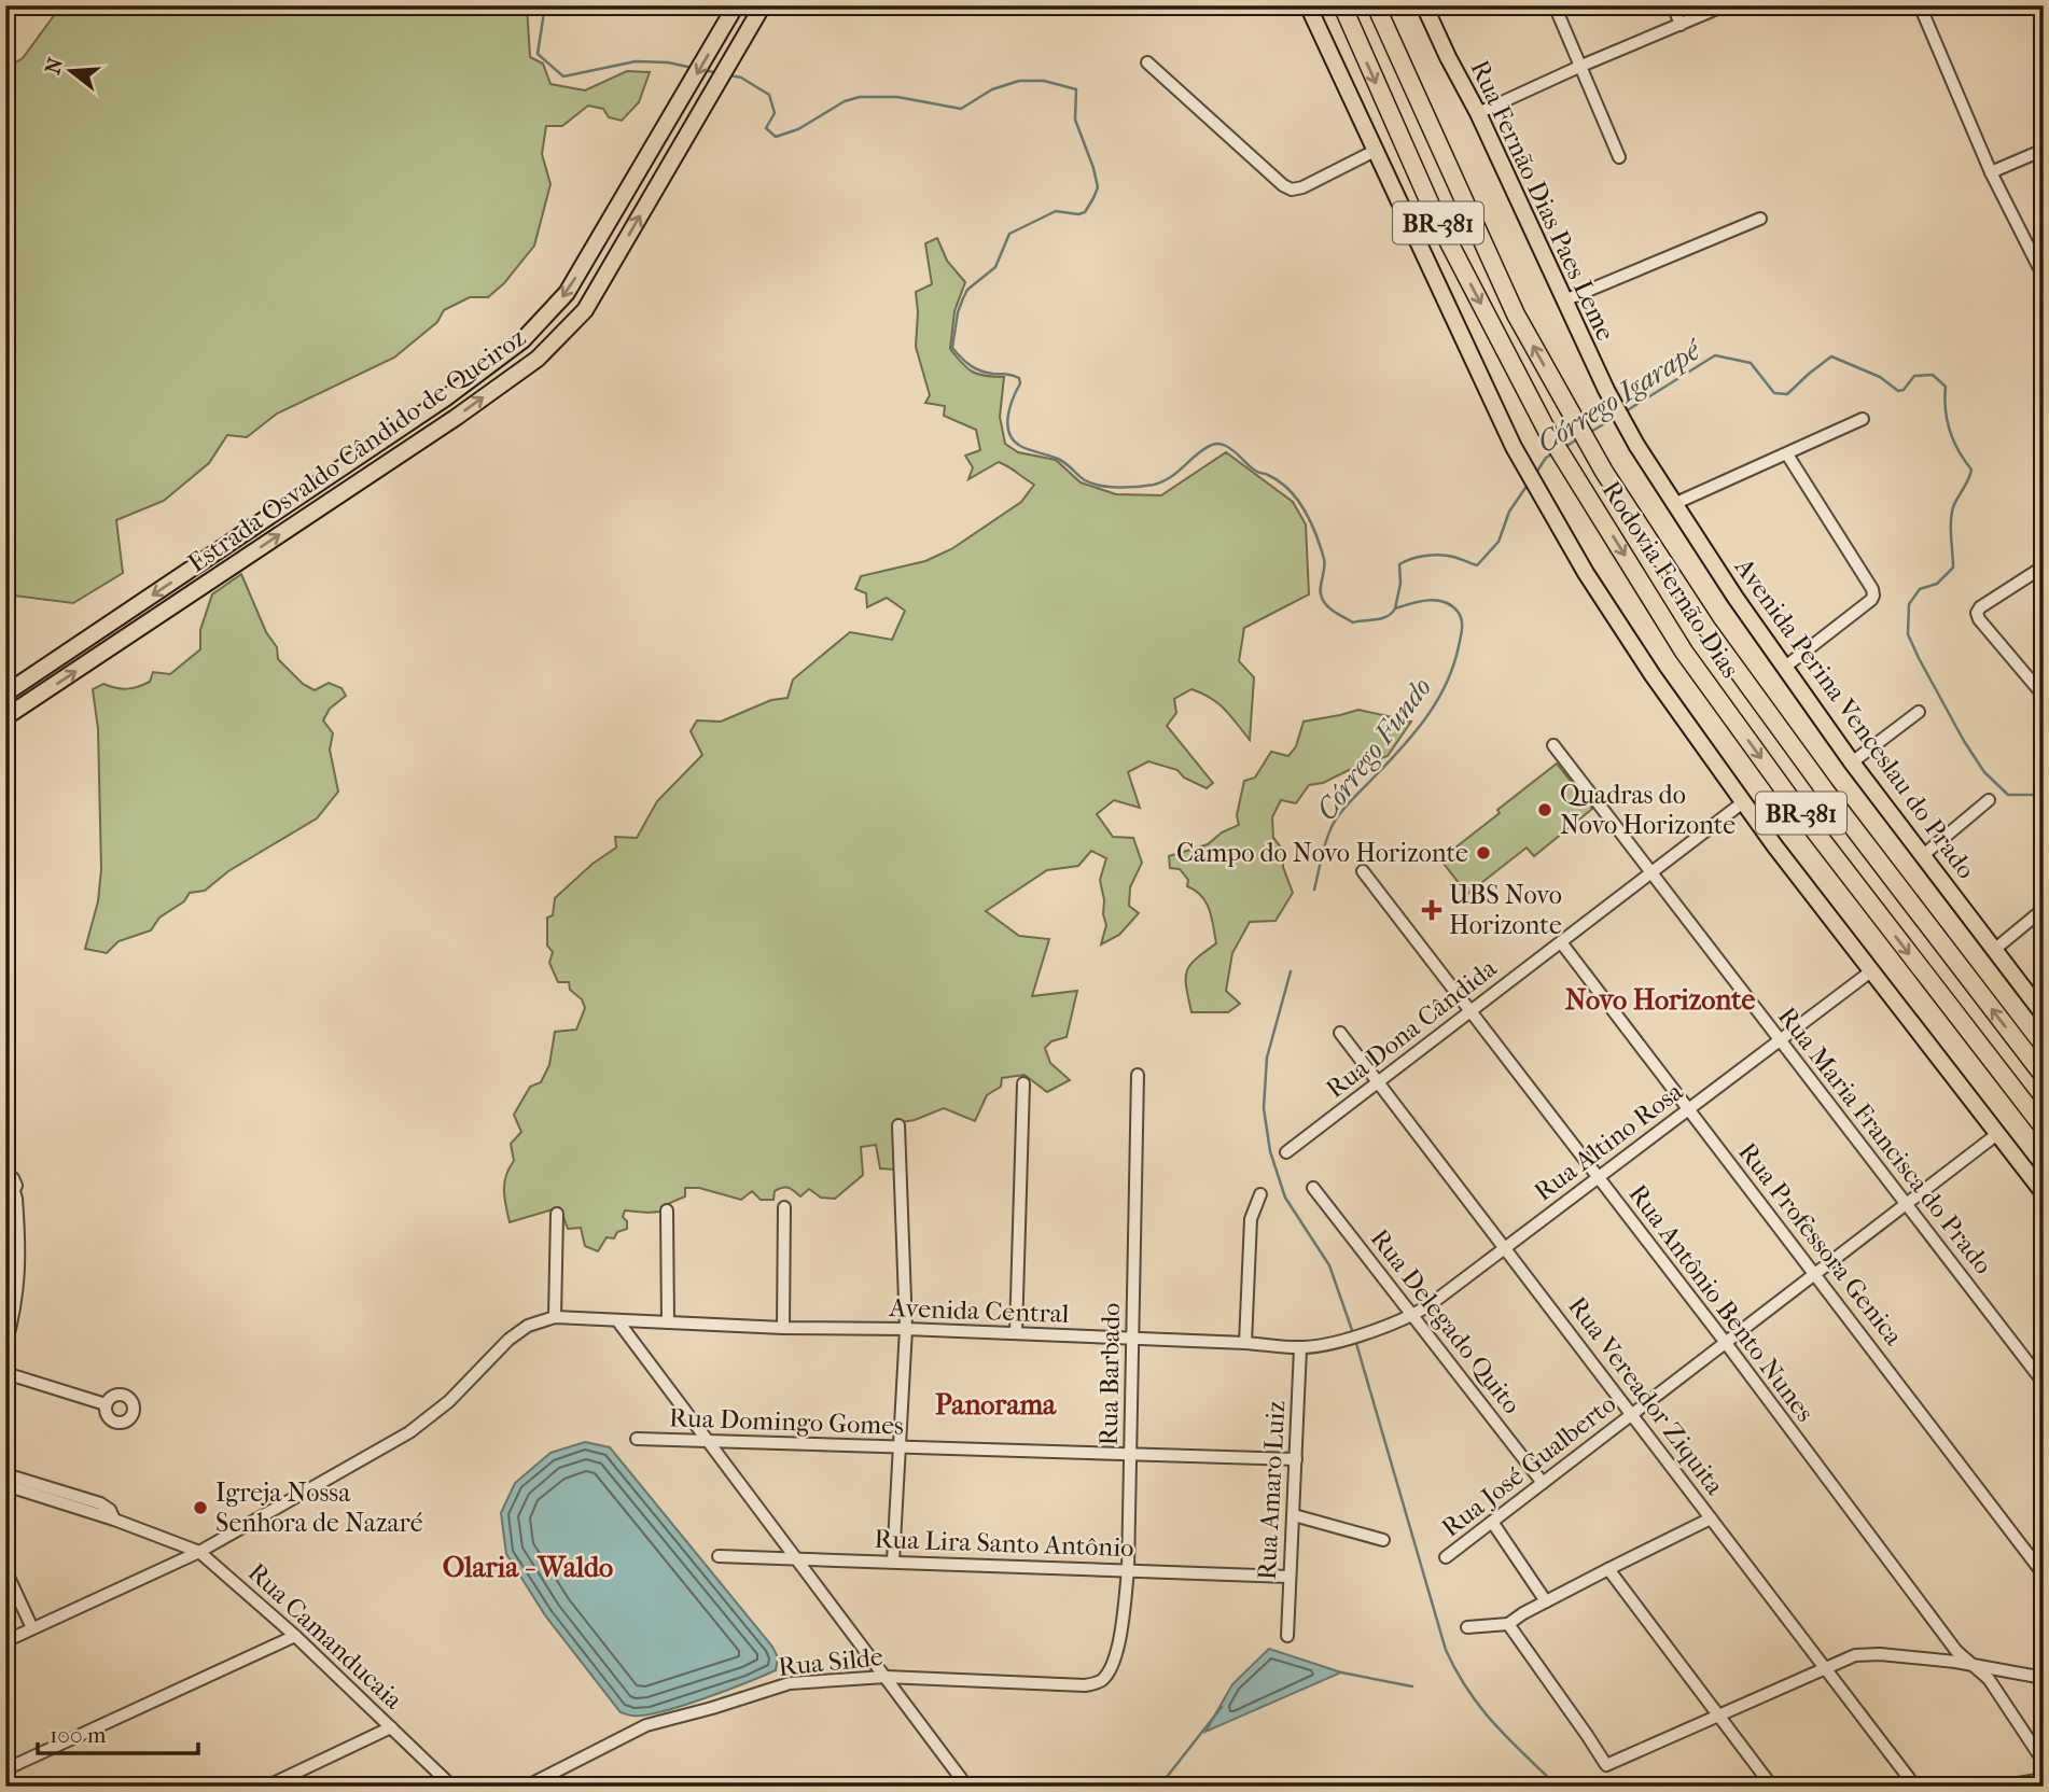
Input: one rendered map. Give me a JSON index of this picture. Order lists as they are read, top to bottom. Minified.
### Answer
{"streets":{"highway":["BR-381","Rodovia Fernão Dias"],"main road":["Rua Fernão Dias Paes Leme","Estrada Osvaldo Cândido de Queiroz","Avenida Perina Venceslau do Prado"],"street":["Rua Dona Cândida","Rua Maria Francisca do Prado","Rua Altino Rosa","Rua Professora Genica","Rua Antônio Bento Nunes","Avenida Central","Rua Delegado Quito","Rua Barbado","Rua Vereador Ziquita","Rua Domingo Gomes","Rua José Gualberto","Rua Amaro Luiz","Rua Lira Santo Antônio","Rua Camanducaia","Rua Silde"]},"crossings":[["Rua Fernão Dias Paes Leme","Avenida Perina Venceslau do Prado"],["Rua Dona Cândida","Rua Maria Francisca do Prado"],["Rua Dona Cândida","Rua Professora Genica"],["Rua Dona Cândida","Rua Antônio Bento Nunes"],["Rua Dona Cândida","Rua Vereador Ziquita"],["Rua Maria Francisca do Prado","Rua Altino Rosa"],["Rua Maria Francisca do Prado","Rua José Gualberto"],["Rua Altino Rosa","Rua Professora Genica"],["Rua Altino Rosa","Rua Antônio Bento Nunes"],["Rua Altino Rosa","Avenida Central"],["Rua Altino Rosa","Rua Delegado Quito"],["Rua Altino Rosa","Rua Vereador Ziquita"],["Rua Professora Genica","Rua José Gualberto"],["Rua Antônio Bento Nunes","Rua José Gualberto"],["Avenida Central","Rua Barbado"],["Avenida Central","Rua Amaro Luiz"],["Rua Delegado Quito","Rua José Gualberto"],["Rua Barbado","Rua Domingo Gomes"],["Rua Barbado","Rua Lira Santo Antônio"],["Rua Barbado","Rua Silde"],["Rua Vereador Ziquita","Rua José Gualberto"],["Rua Domingo Gomes","Rua Amaro Luiz"],["Rua Amaro Luiz","Rua Lira Santo Antônio"]],"districts":["Novo Horizonte","Panorama","Olaria - Waldo"],"water":["Córrego Igarapé","Córrego Fundo"],"places":{"other":["Quadras do Novo Horizonte","Campo do Novo Horizonte","Igreja Nossa Senhora de Nazaré"],"health":["UBS Novo Horizonte"]},"scale_bar":"100 m","north":"left"}
